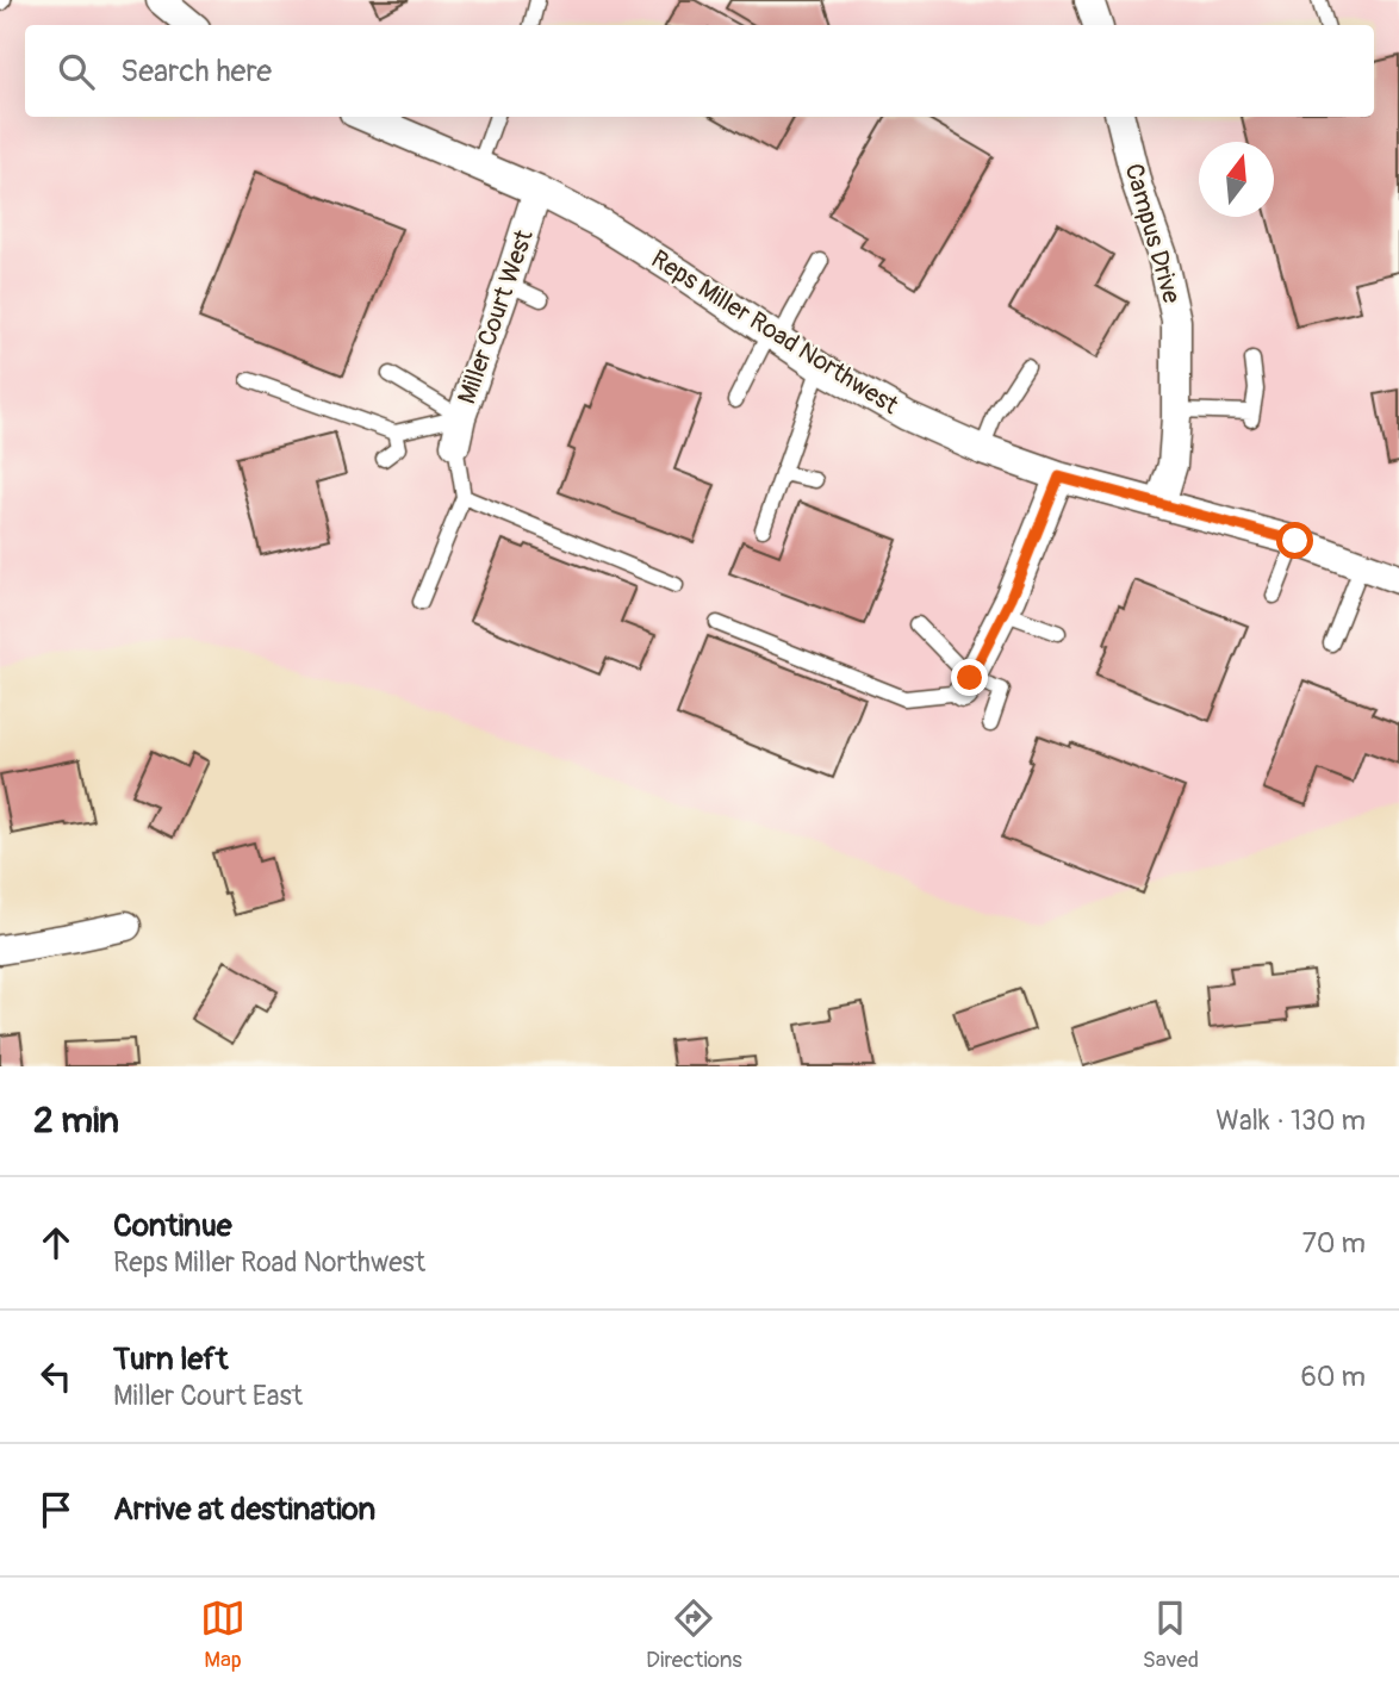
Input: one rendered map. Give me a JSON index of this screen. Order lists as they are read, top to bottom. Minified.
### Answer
{"streets":{"street":["Campus Drive","Miller Court West","Reps Miller Road Northwest"]},"crossings":[["Campus Drive","Reps Miller Road Northwest"],["Miller Court West","Reps Miller Road Northwest"]],"north":"top","page":{"search":"Search here","heading":["2 min","Walk · 130 m"],"list":[["Continue","Reps Miller Road Northwest","70 m"],["Turn left","Miller Court East","60 m"],"Arrive at destination"],"nav":["Map","Directions","Saved"]}}
